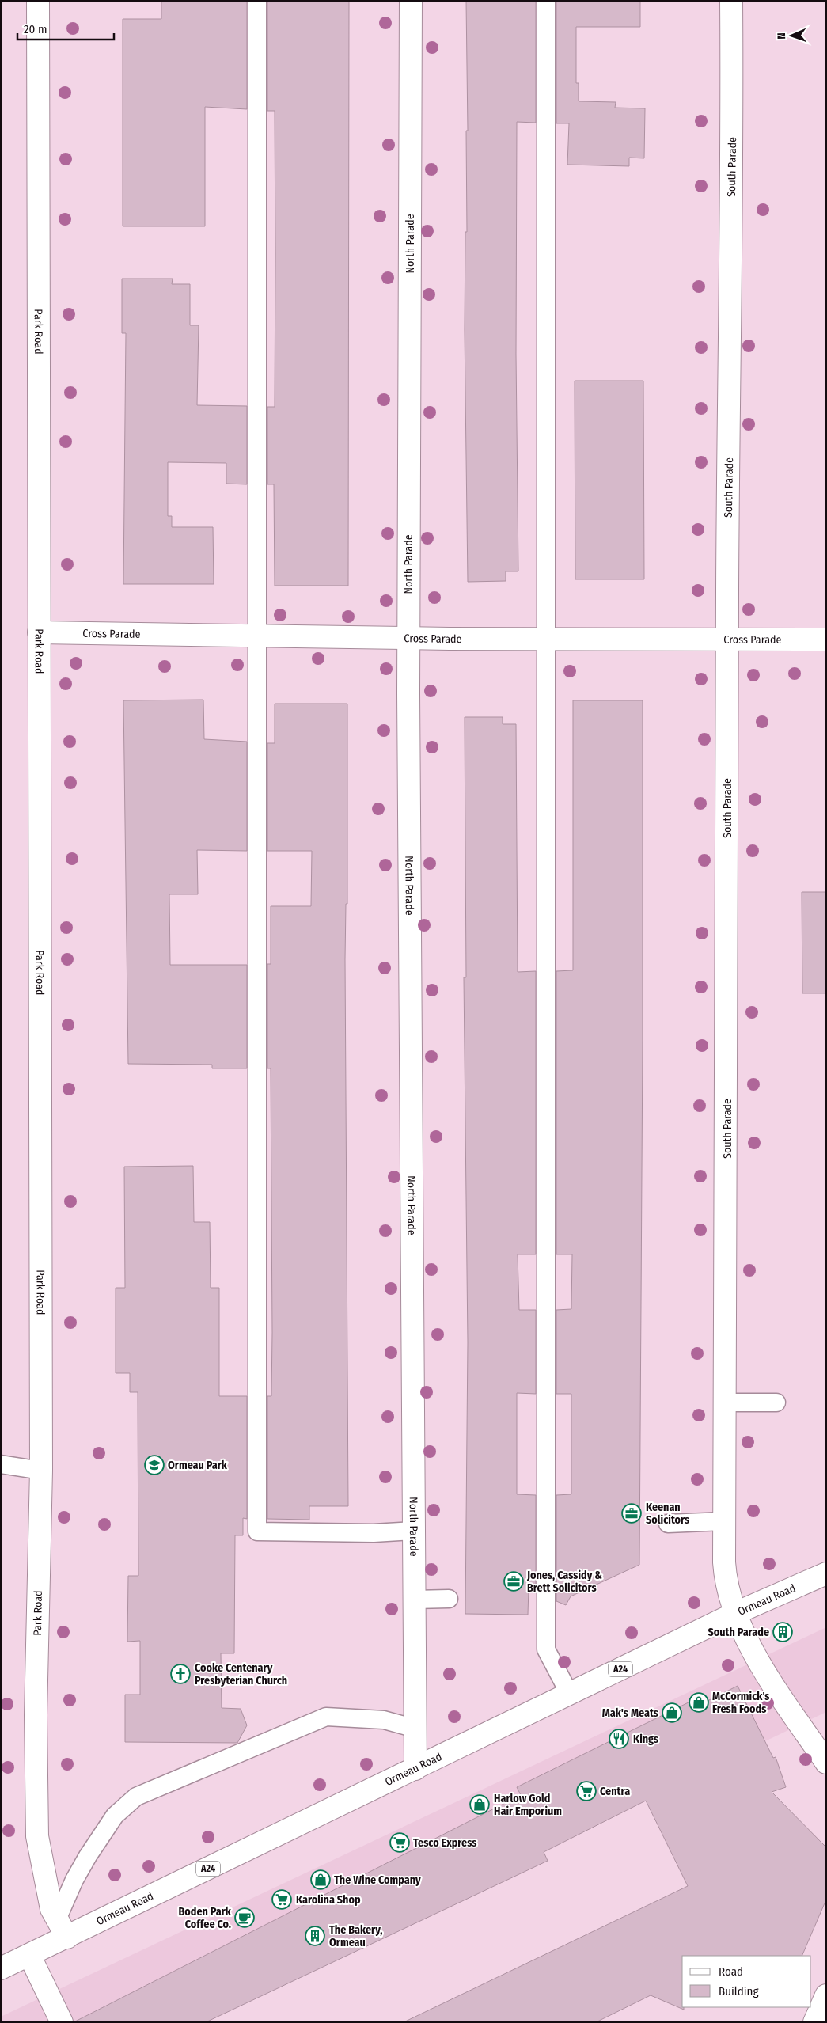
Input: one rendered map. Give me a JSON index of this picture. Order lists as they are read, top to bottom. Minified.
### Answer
{"streets":{"street":["South Parade","North Parade","Park Road","Cross Parade","Ormeau Road","A24"]},"crossings":[["South Parade","Cross Parade"],["South Parade","Ormeau Road"],["North Parade","Cross Parade"],["North Parade","Ormeau Road"],["Park Road","Cross Parade"],["Park Road","Ormeau Road"]],"places":{"school or university":["Ormeau Park"],"office":["Keenan Solicitors","Jones, Cassidy & Brett Solicitors"],"building":["South Parade","The Bakery, Ormeau"],"church":["Cooke Centenary Presbyterian Church"],"shop":["McCormick's Fresh Foods","Mak's Meats","Harlow Gold Hair Emporium","The Wine Company"],"restaurant":["Kings"],"supermarket":["Centra","Tesco Express","Karolina Shop"],"cafe":["Boden Park Coffee Co."]},"legend":["Road","Building"],"scale_bar":"20 m","north":"left"}
